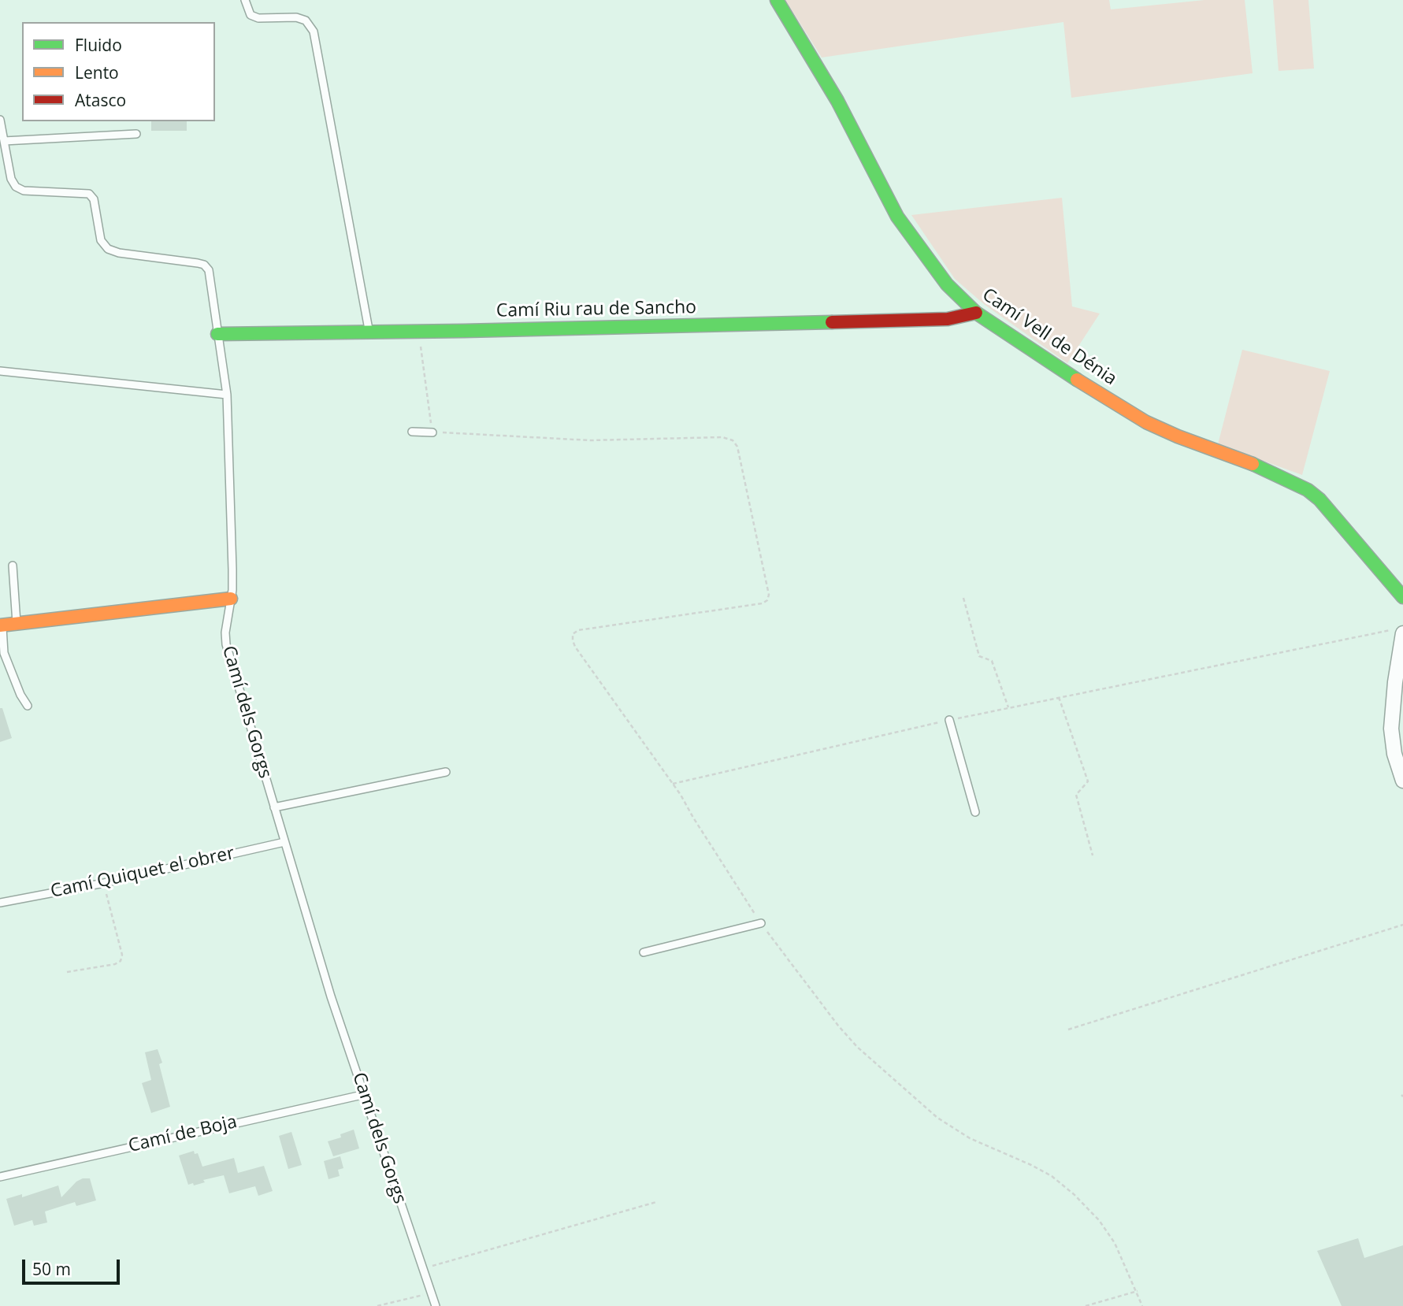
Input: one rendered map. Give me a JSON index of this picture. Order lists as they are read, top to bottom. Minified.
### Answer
{"streets":{"street":["Camí Riu rau de Sancho","Camí Vell de Dénia"],"lane":["Camí dels Gorgs","Camí Quiquet el obrer","Camí de Boja"]},"crossings":[["Camí Riu rau de Sancho","Camí Vell de Dénia"],["Camí Riu rau de Sancho","Camí dels Gorgs"],["Camí dels Gorgs","Camí Quiquet el obrer"],["Camí dels Gorgs","Camí de Boja"]],"legend":["Fluido","Lento","Atasco"],"scale_bar":"50 m"}
